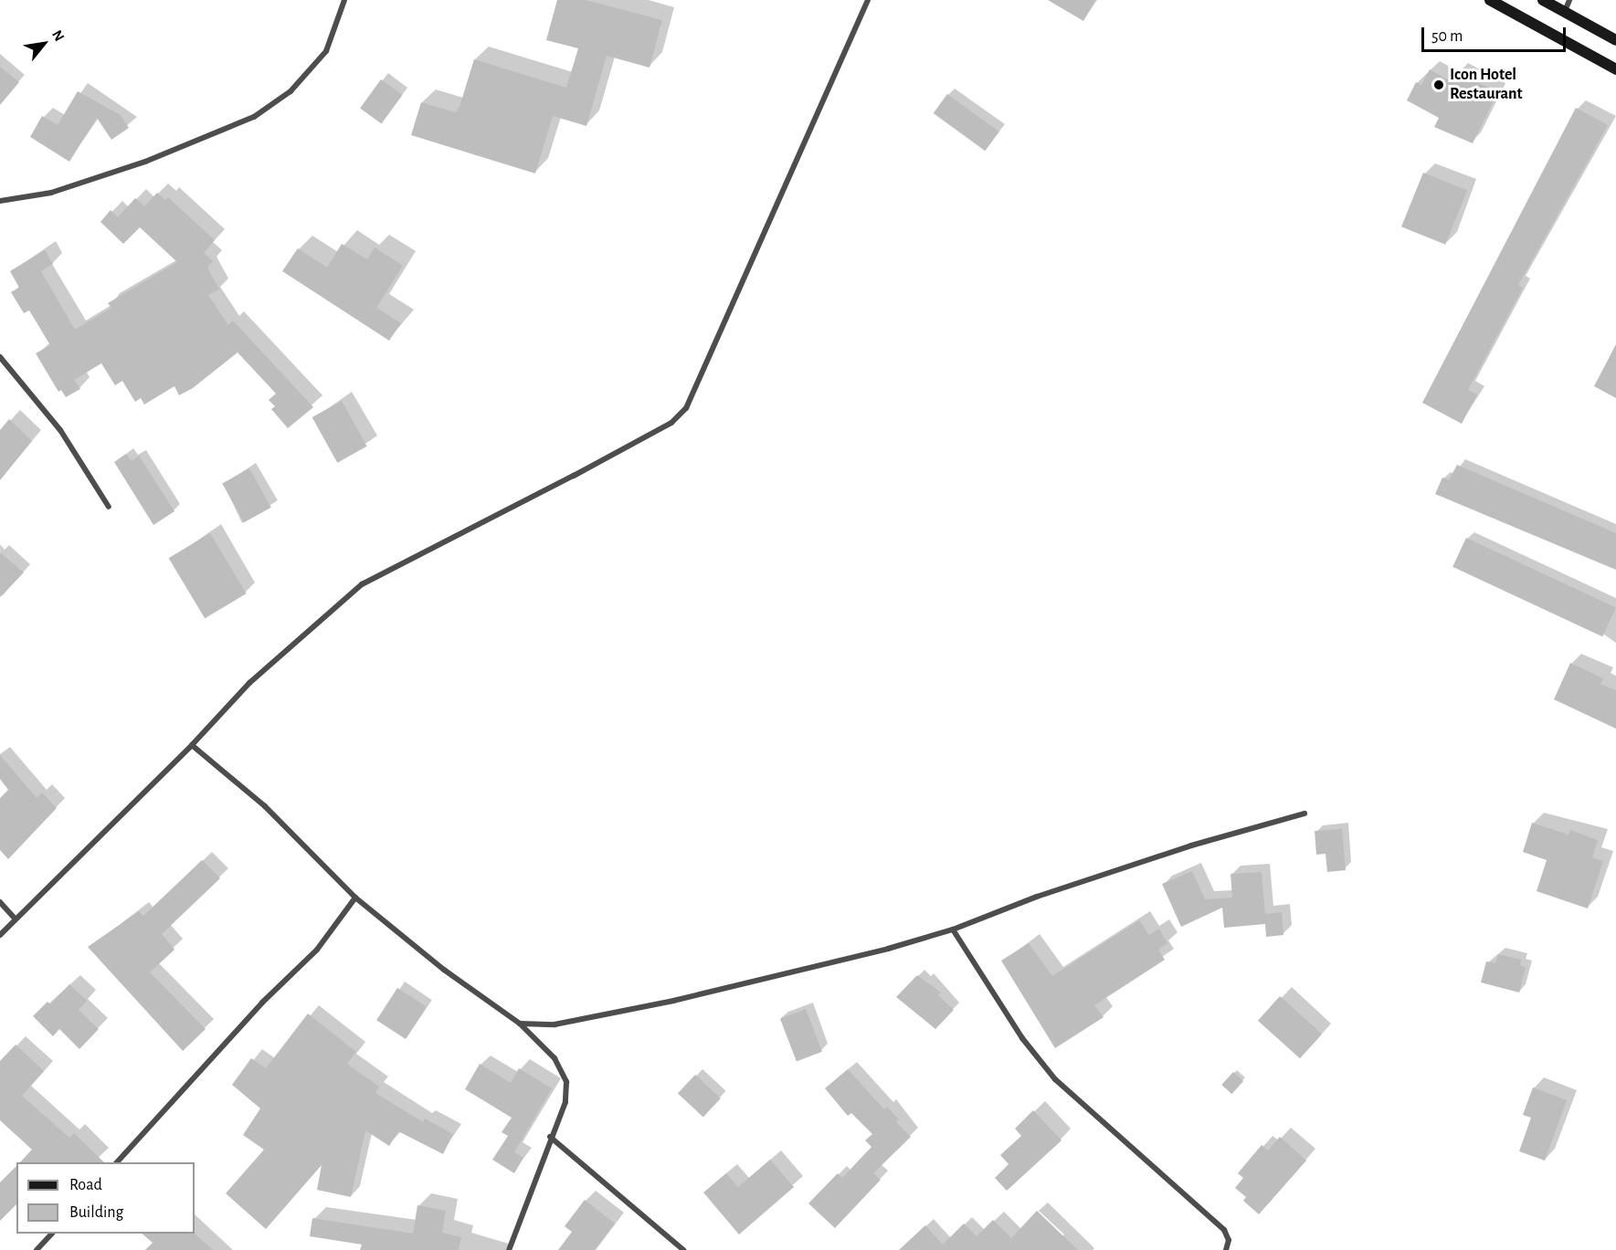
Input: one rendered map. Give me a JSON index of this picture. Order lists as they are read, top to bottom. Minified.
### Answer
{"places":["Icon Hotel Restaurant"],"legend":["Road","Building"],"scale_bar":"50 m","north":"top right"}
